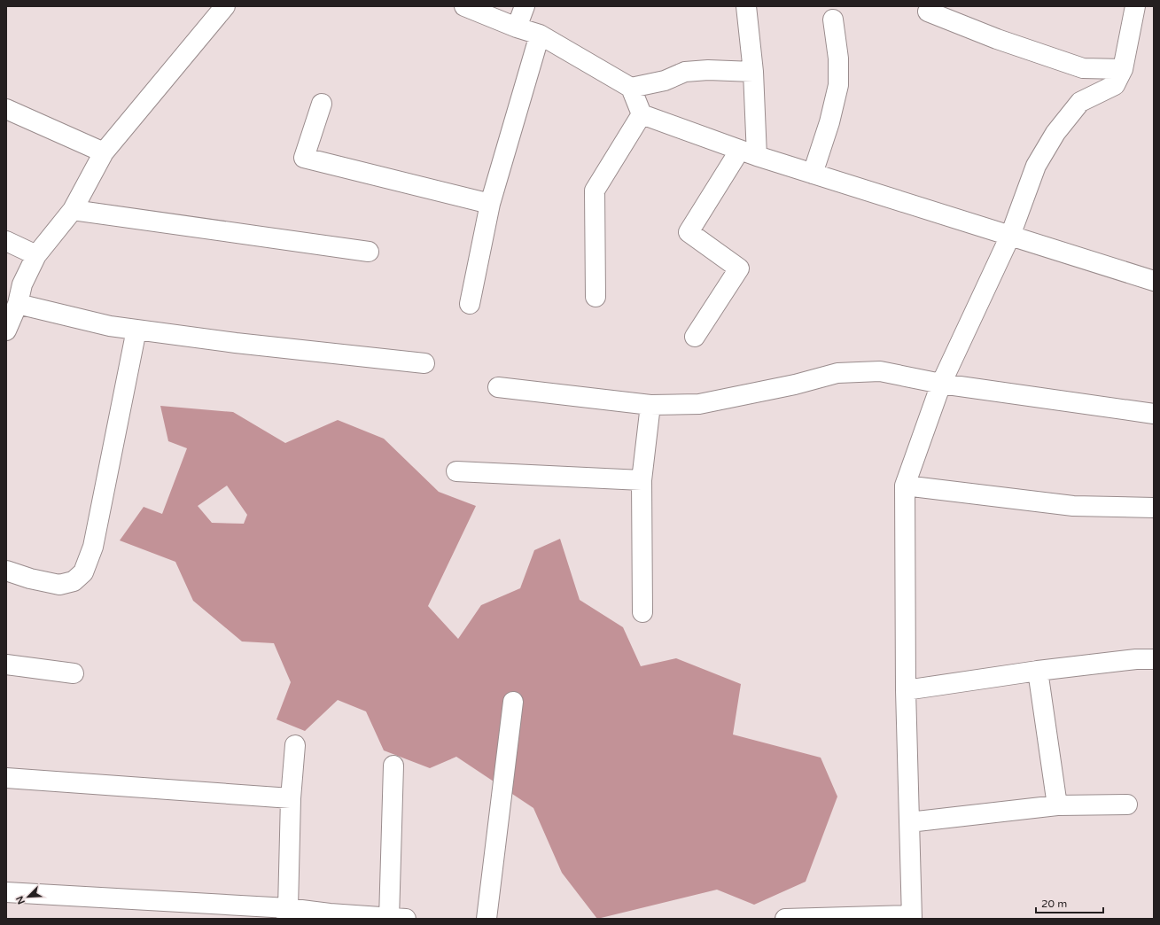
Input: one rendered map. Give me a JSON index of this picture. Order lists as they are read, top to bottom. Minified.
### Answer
{"scale_bar":"20 m","north":"bottom left"}
